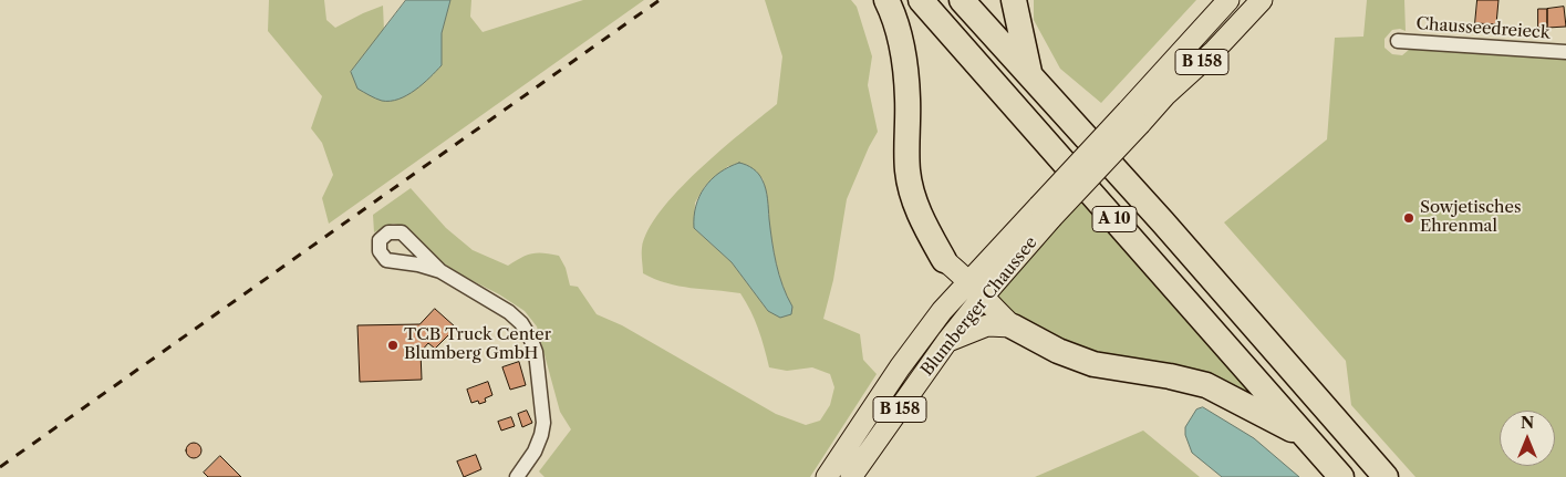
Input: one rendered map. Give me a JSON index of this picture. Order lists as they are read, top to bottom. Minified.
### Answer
{"streets":{"highway":["A 10"],"main road":["B 158","Blumberger Chaussee"],"street":["Chausseedreieck"]},"crossings":[["B 158","Blumberger Chaussee"]],"places":["Sowjetisches Ehrenmal","TCB Truck Center Blumberg GmbH"],"north":"top"}
